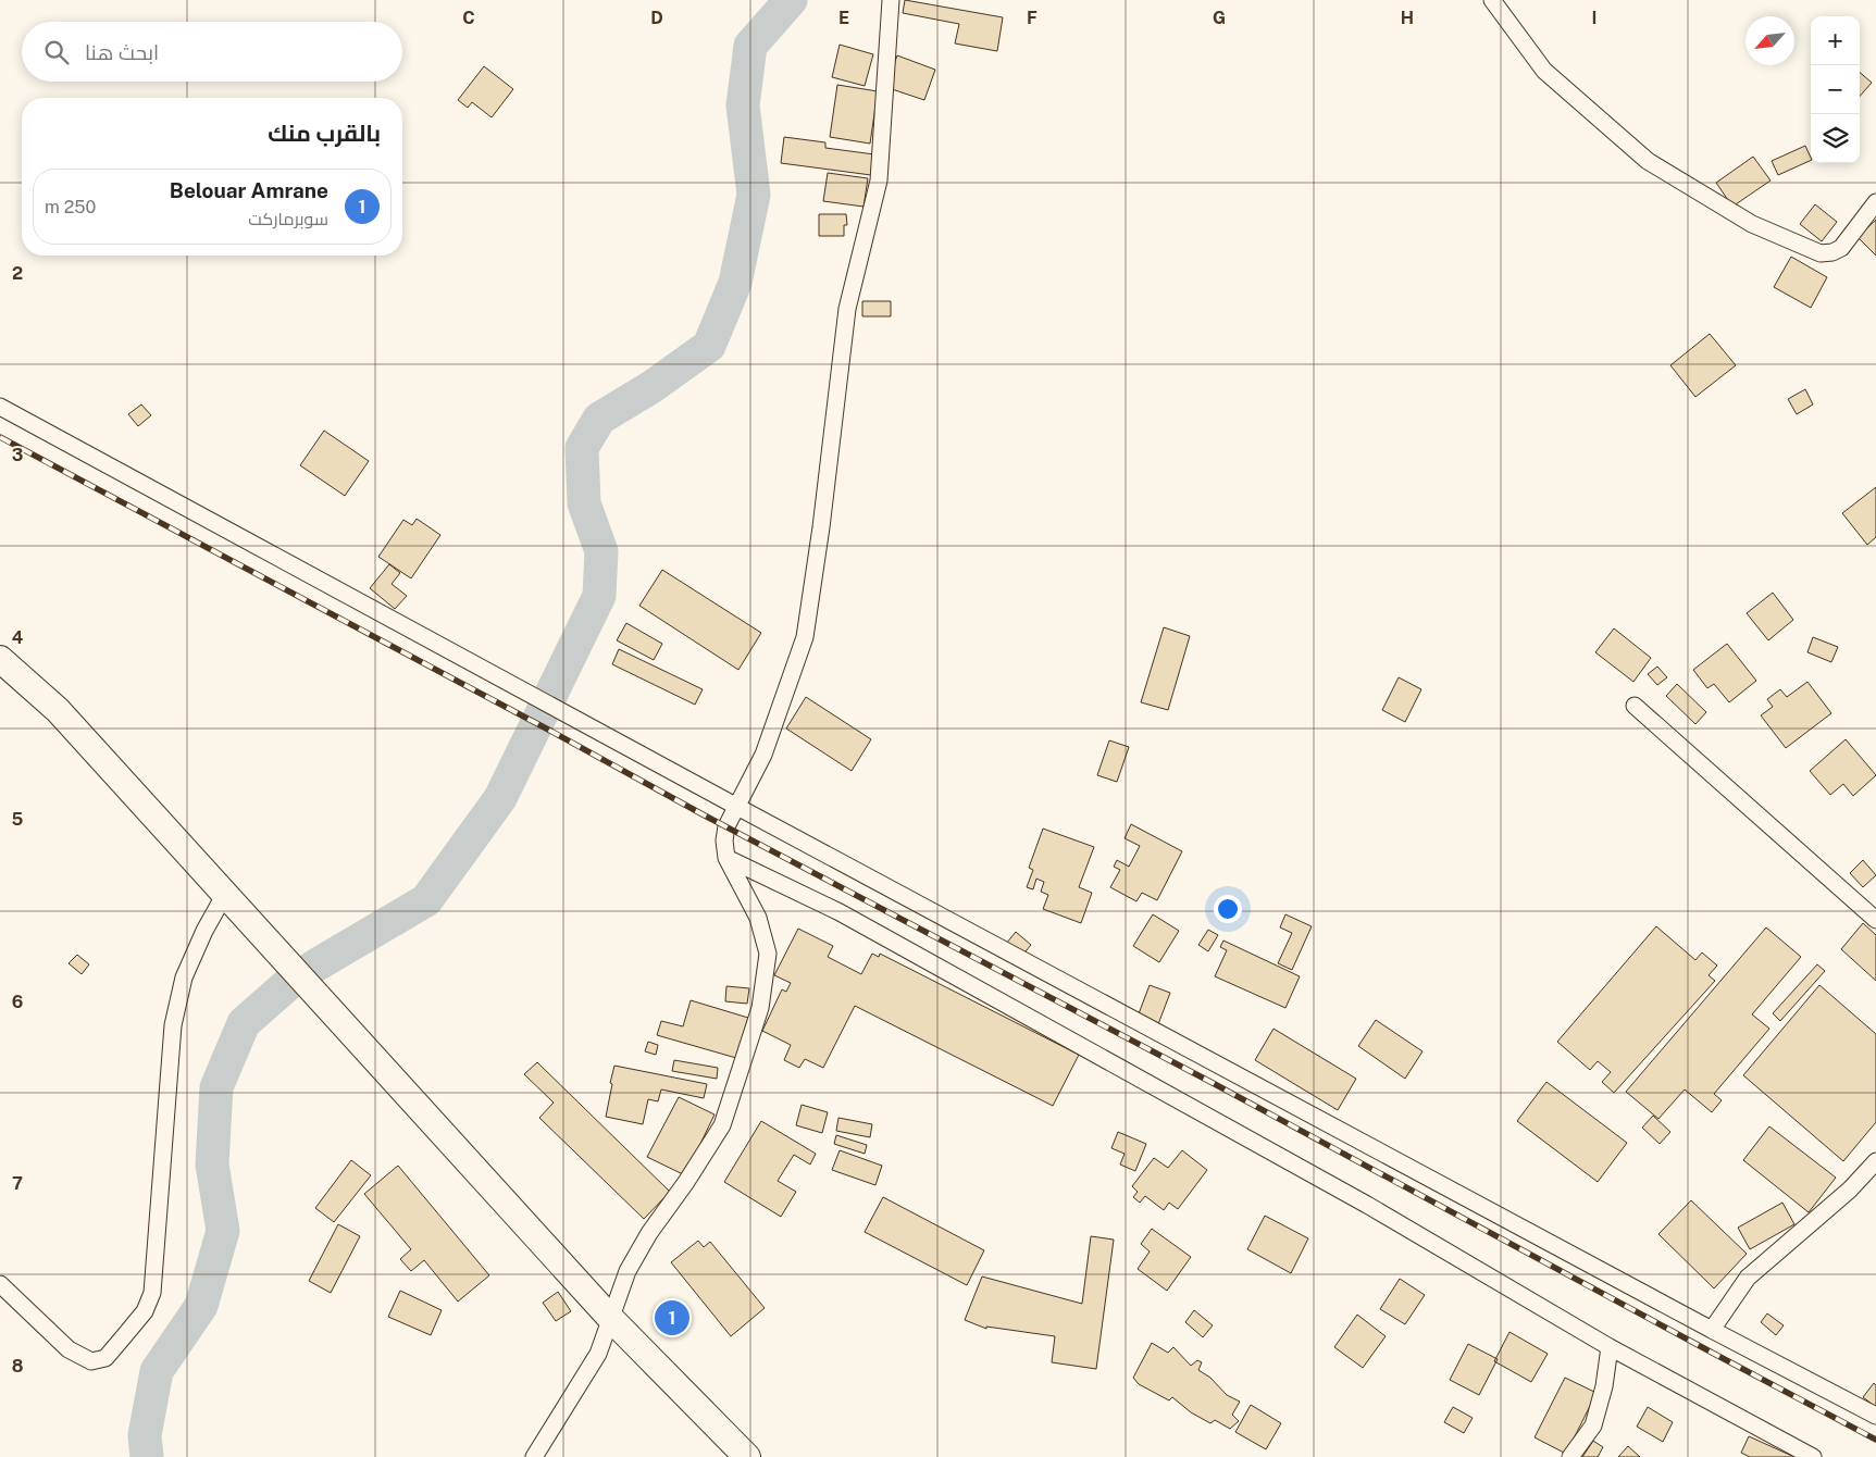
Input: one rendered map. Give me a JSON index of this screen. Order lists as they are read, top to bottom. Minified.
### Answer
{"north":"bottom left","page":{"map_buttons":["+","−"],"search":"ابحث هنا","heading":"بالقرب منك","list":[{"mark":"1","name":"Belouar Amrane","note":"سوبرماركت","value":"250 m"}],"pins":"1"},"grid":{"columns":["C","D","E","F","G","H","I"],"rows":["2","3","4","5","6","7","8"]}}
